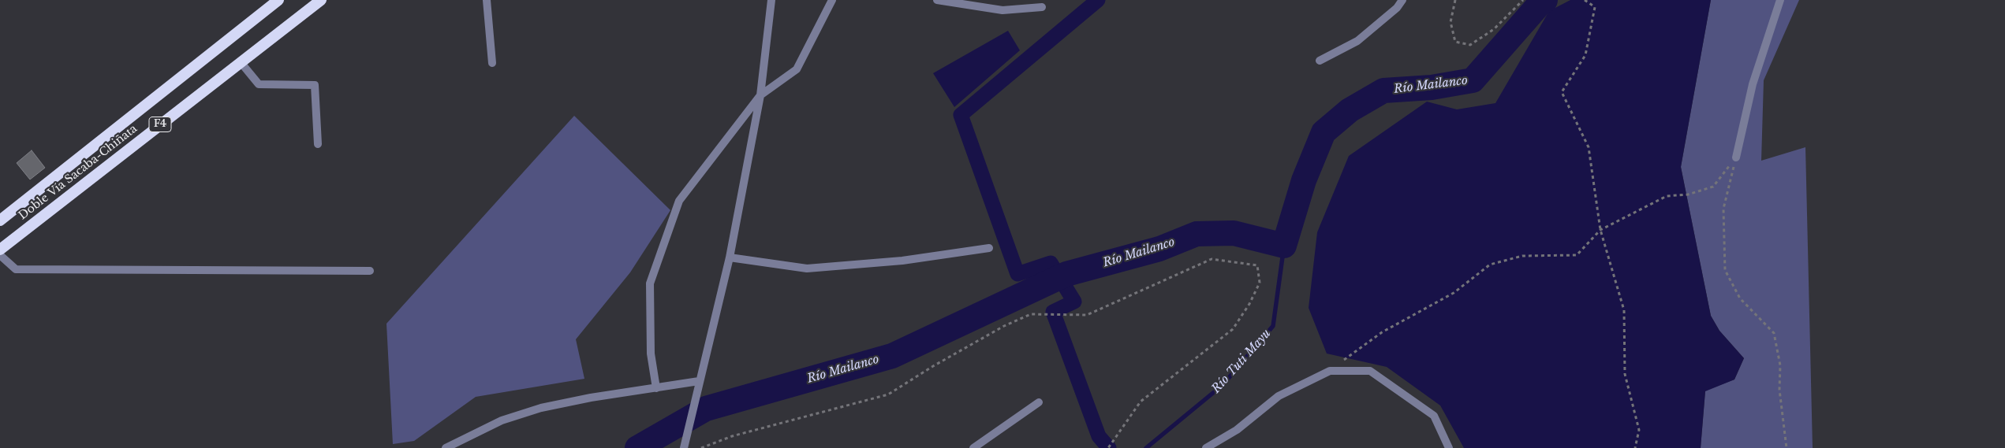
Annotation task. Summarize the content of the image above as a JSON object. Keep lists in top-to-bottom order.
{
  "streets": {
    "highway": ["F4", "Doble Vía Sacaba-Chiñata"]
  },
  "water": ["Río Mailanco", "Río Tuti Mayu"]
}
